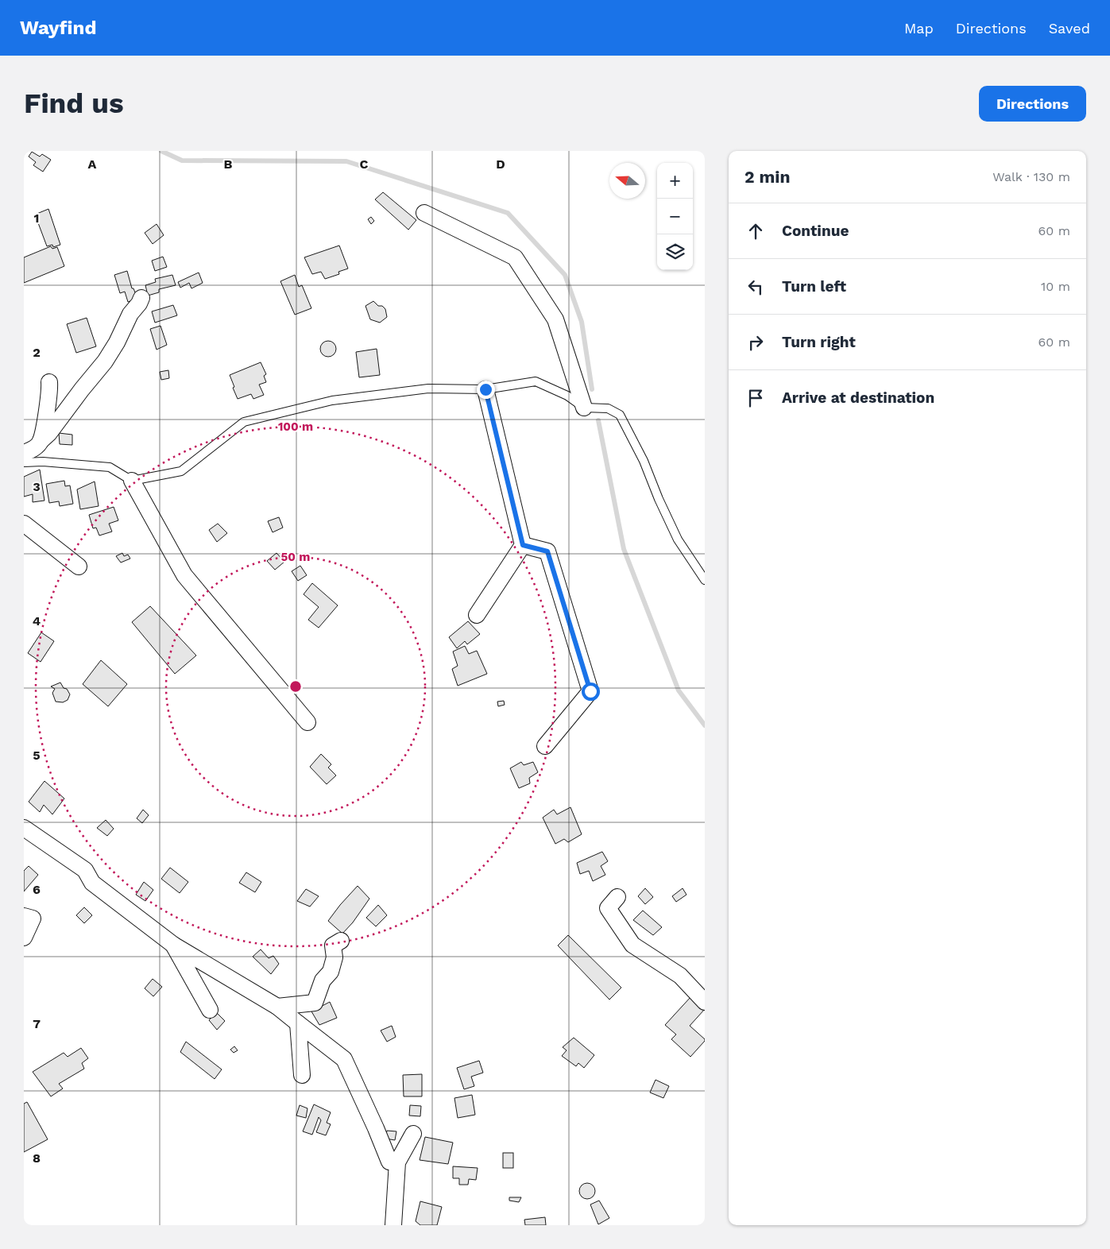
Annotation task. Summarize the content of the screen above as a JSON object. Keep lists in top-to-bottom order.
{
  "north": "left",
  "page": {
    "header": "Wayfind",
    "nav": ["Map", "Directions", "Saved"],
    "buttons": "Directions",
    "title": "Find us",
    "heading": ["2 min", "Walk · 130 m"],
    "map_buttons": ["+", "−"],
    "list": [
      ["Continue", "60 m"],
      ["Turn left", "10 m"],
      ["Turn right", "60 m"],
      "Arrive at destination"
    ]
  },
  "grid": {
    "columns": [
      "A",
      "B",
      "C",
      "D"
    ],
    "rows": [
      "1",
      "2",
      "3",
      "4",
      "5",
      "6",
      "7",
      "8"
    ]
  },
  "rings": ["100 m", "50 m"]
}
